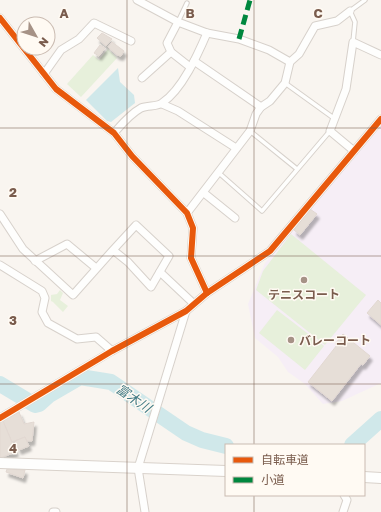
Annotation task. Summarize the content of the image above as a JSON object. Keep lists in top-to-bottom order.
{
  "water": ["富木川"],
  "places": ["テニスコート", "バレーコート"],
  "legend": ["自転車道", "小道"],
  "north": "bottom right",
  "grid": {
    "columns": ["A", "B", "C"],
    "rows": ["2", "3", "4"]
  }
}
